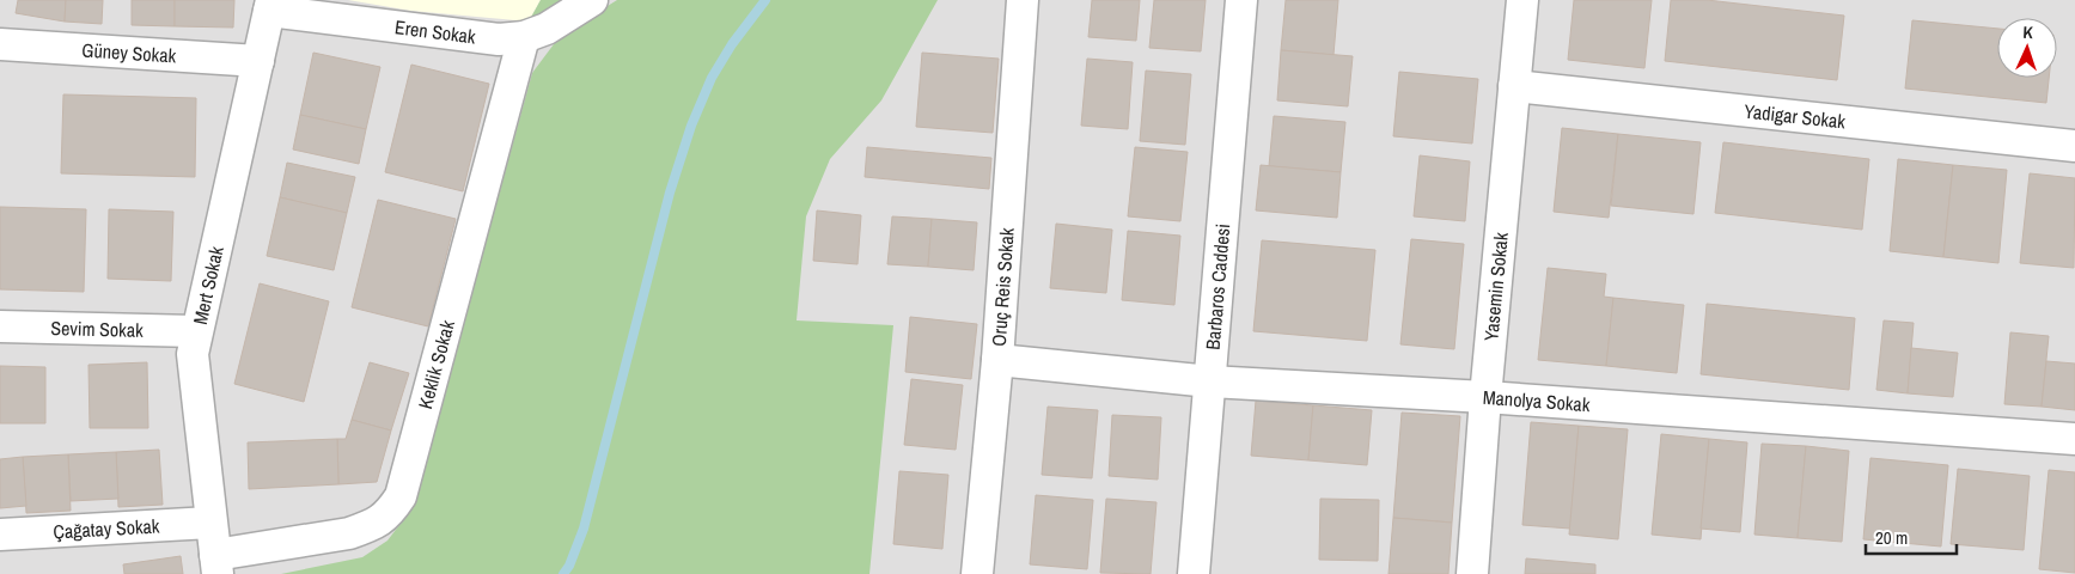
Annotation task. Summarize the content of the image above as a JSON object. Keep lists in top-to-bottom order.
{
  "streets": {
    "street": [
      "Eren Sokak",
      "Güney Sokak",
      "Yadigar Sokak",
      "Mert Sokak",
      "Oruç Reis Sokak",
      "Barbaros Caddesi",
      "Yasemin Sokak",
      "Sevim Sokak",
      "Keklik Sokak",
      "Manolya Sokak",
      "Çağatay Sokak"
    ]
  },
  "crossings": [
    ["Eren Sokak", "Mert Sokak"],
    ["Eren Sokak", "Keklik Sokak"],
    ["Güney Sokak", "Mert Sokak"],
    ["Yadigar Sokak", "Yasemin Sokak"],
    ["Mert Sokak", "Sevim Sokak"],
    ["Mert Sokak", "Keklik Sokak"],
    ["Mert Sokak", "Çağatay Sokak"],
    ["Oruç Reis Sokak", "Manolya Sokak"],
    ["Barbaros Caddesi", "Manolya Sokak"],
    ["Yasemin Sokak", "Manolya Sokak"]
  ],
  "scale_bar": "20 m",
  "north": "top"
}
